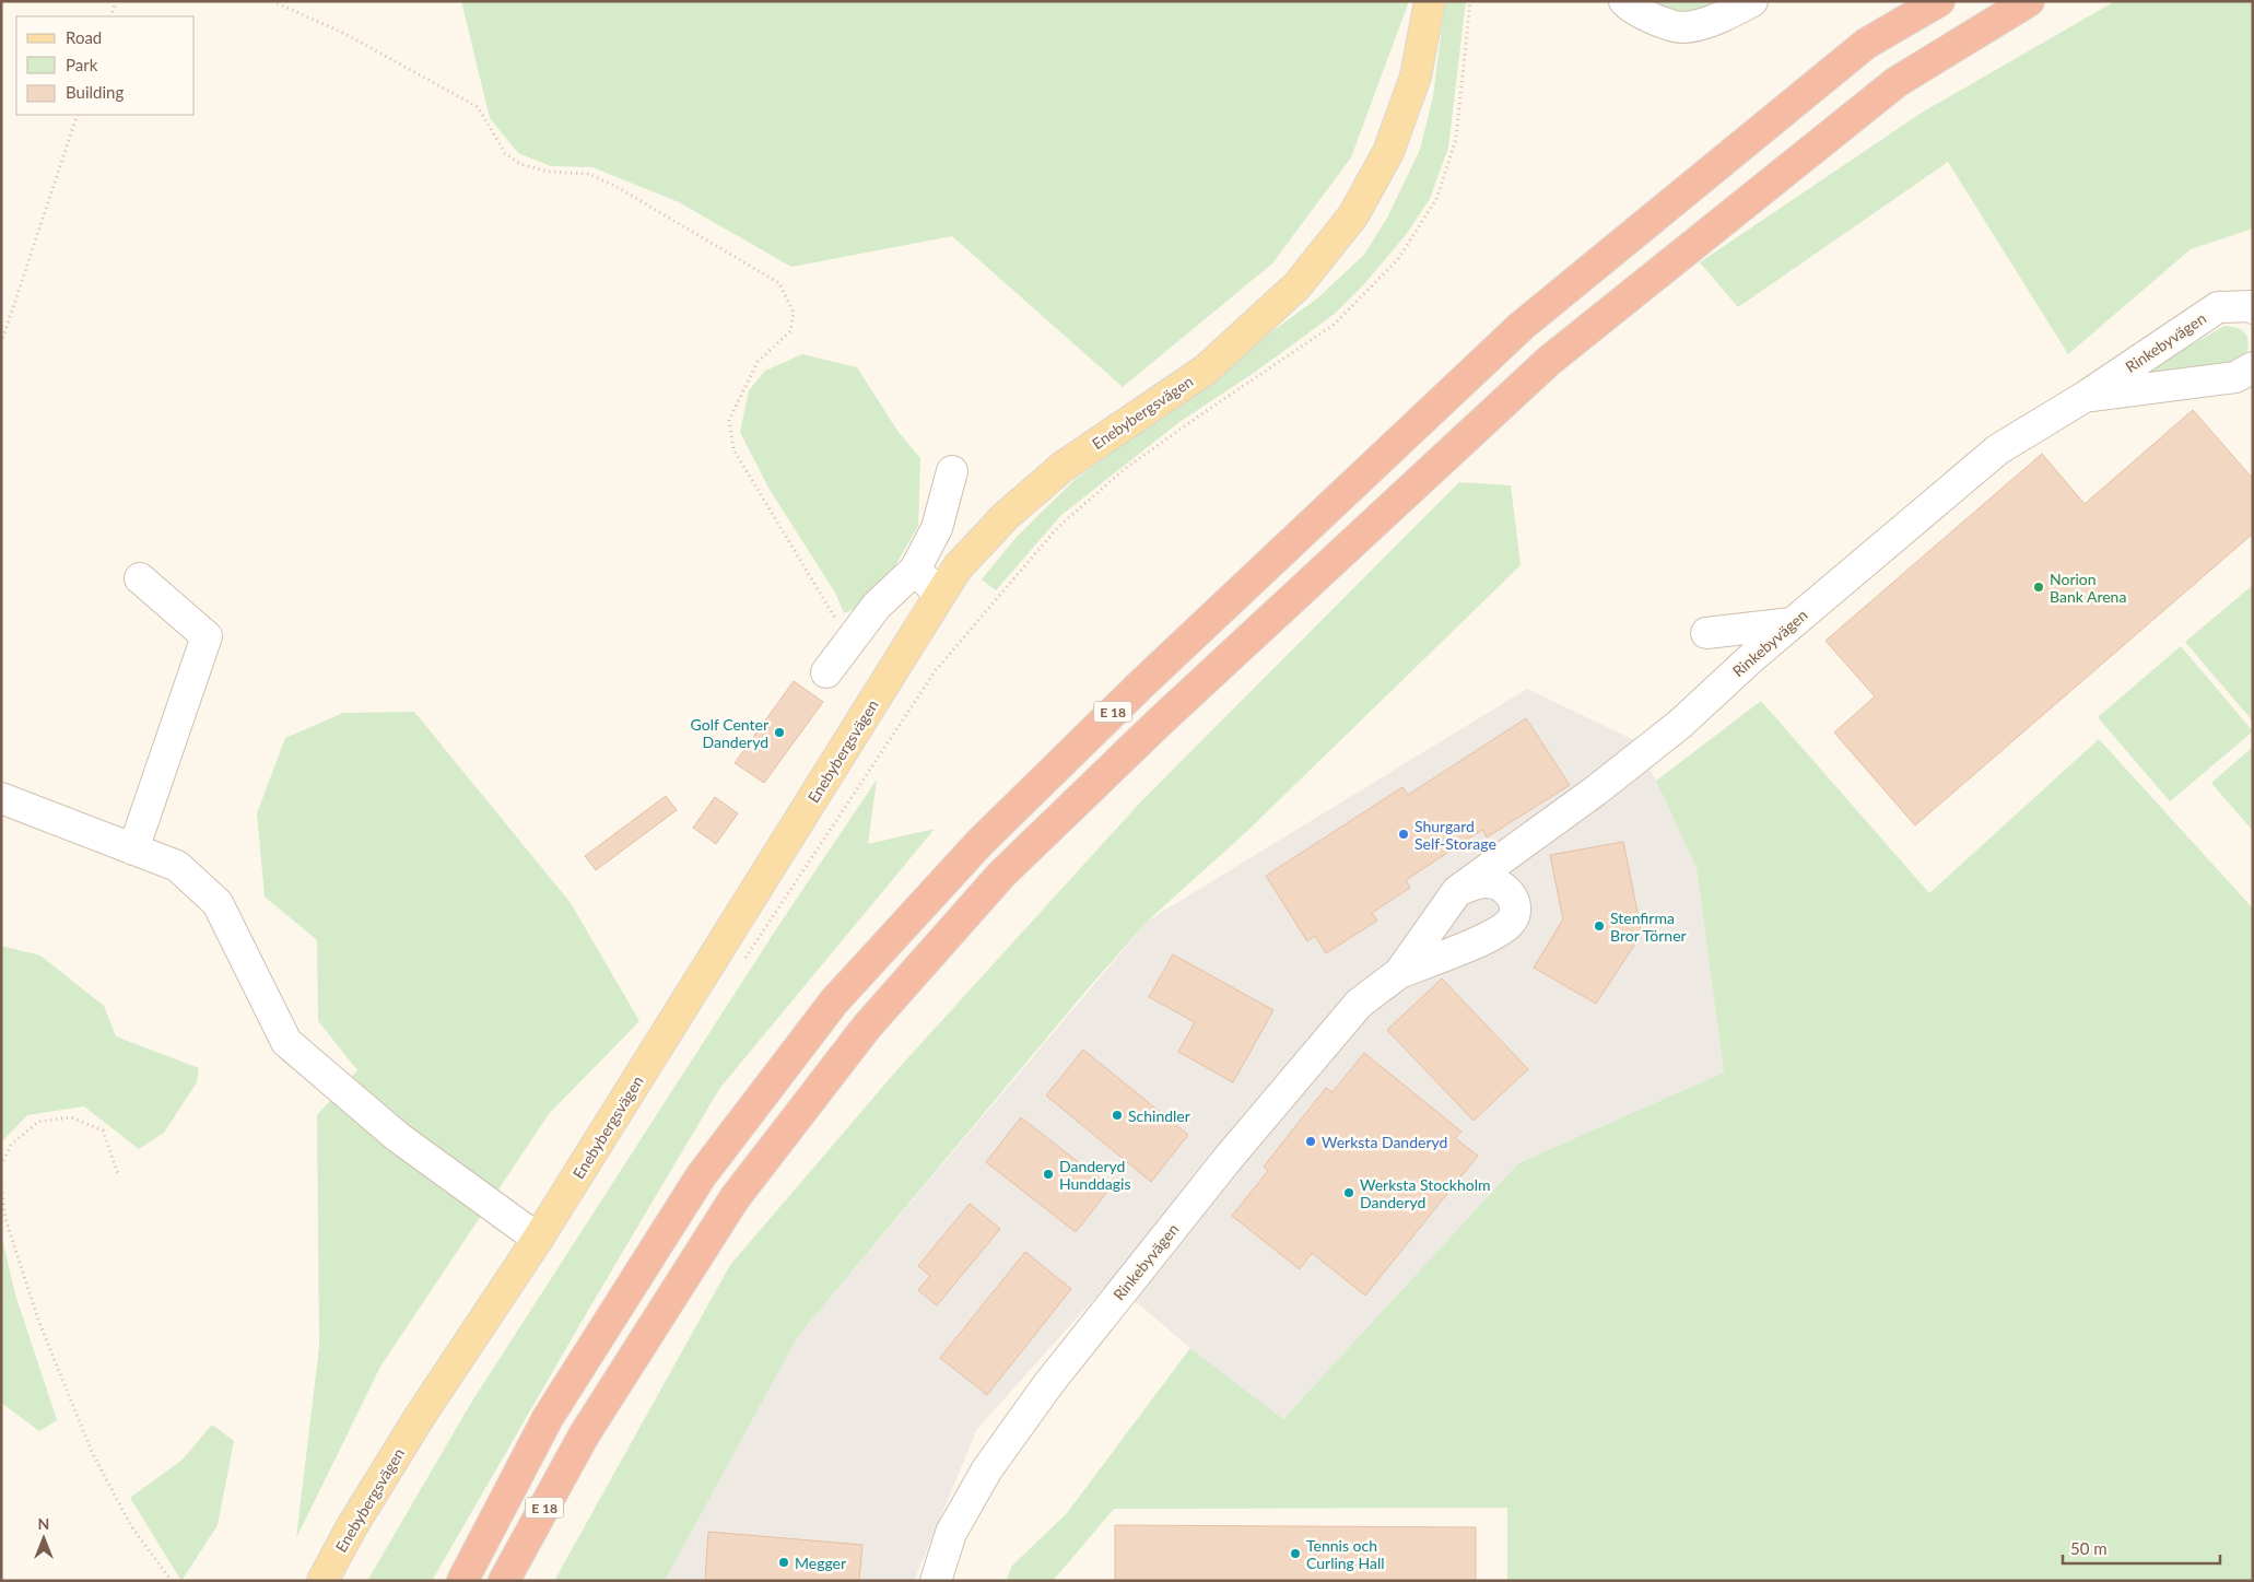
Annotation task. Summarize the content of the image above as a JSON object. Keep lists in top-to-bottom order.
{
  "streets": {
    "highway": ["E 18"],
    "main road": ["Enebybergsvägen"],
    "street": ["Rinkebyvägen"]
  },
  "places": [
    "Norion Bank Arena",
    "Golf Center Danderyd",
    "Shurgard Self-Storage",
    "Stenfirma Bror Törner",
    "Schindler",
    "Werksta Danderyd",
    "Danderyd Hunddagis",
    "Werksta Stockholm Danderyd",
    "Tennis och Curling Hall",
    "Megger"
  ],
  "legend": ["Road", "Park", "Building"],
  "scale_bar": "50 m",
  "north": "top"
}
